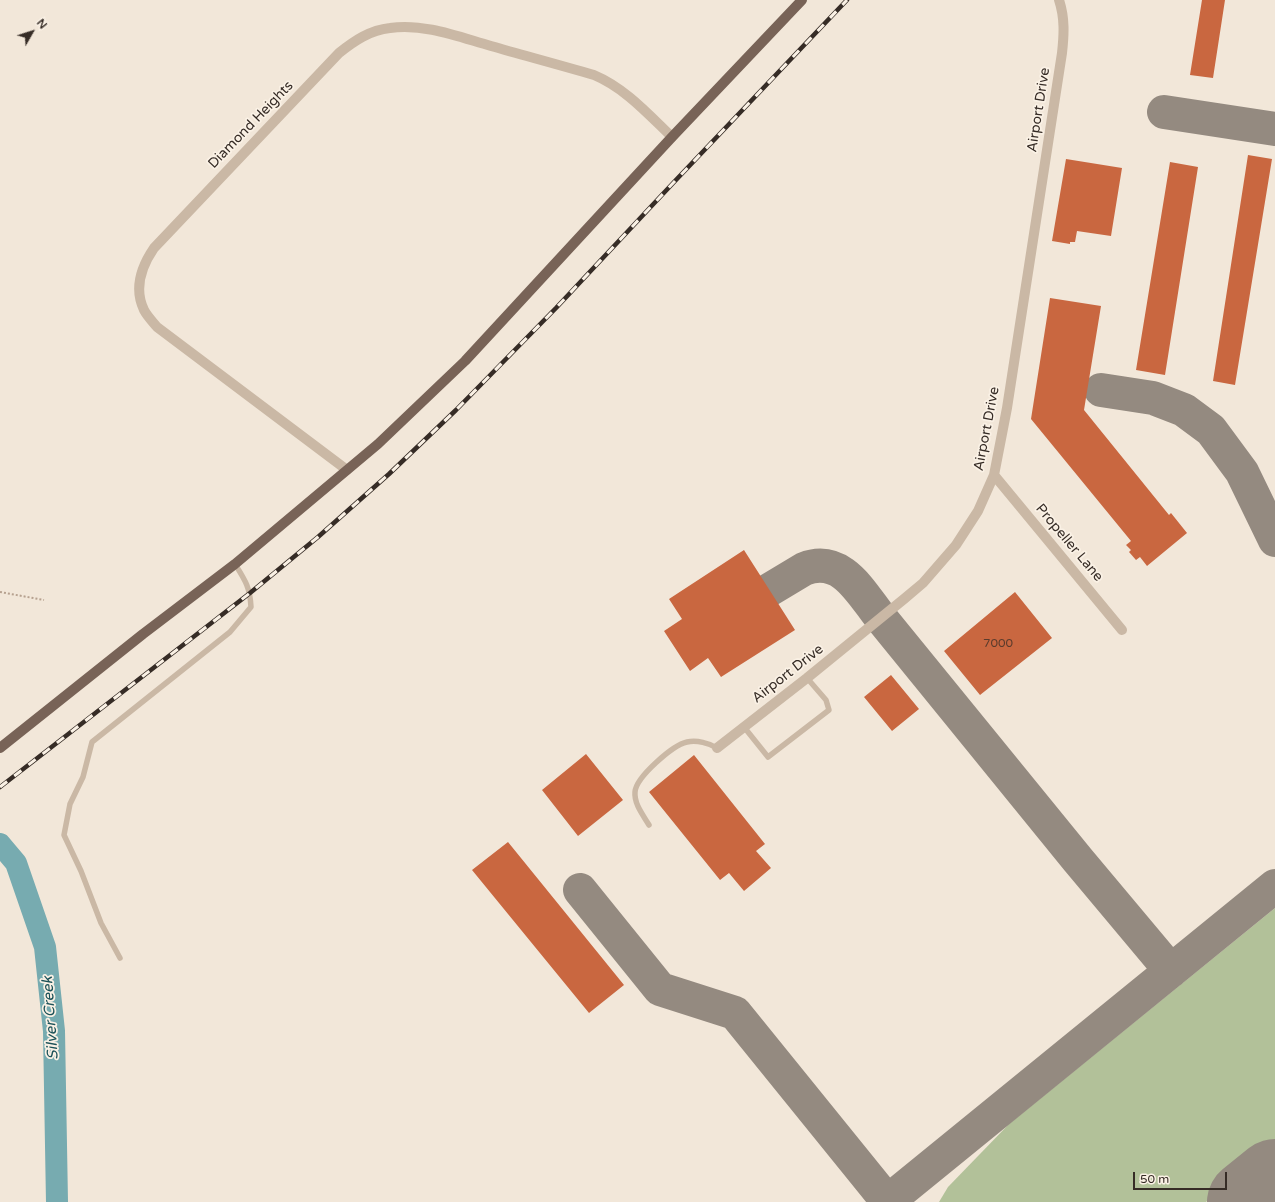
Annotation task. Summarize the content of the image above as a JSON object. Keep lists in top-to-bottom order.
{
  "streets": {
    "street": ["Airport Drive", "Diamond Heights", "Propeller Lane"]
  },
  "crossings": [
    ["Airport Drive", "Propeller Lane"]
  ],
  "water": ["Silver Creek"],
  "house_numbers": ["7000"],
  "scale_bar": "50 m",
  "north": "top right"
}
